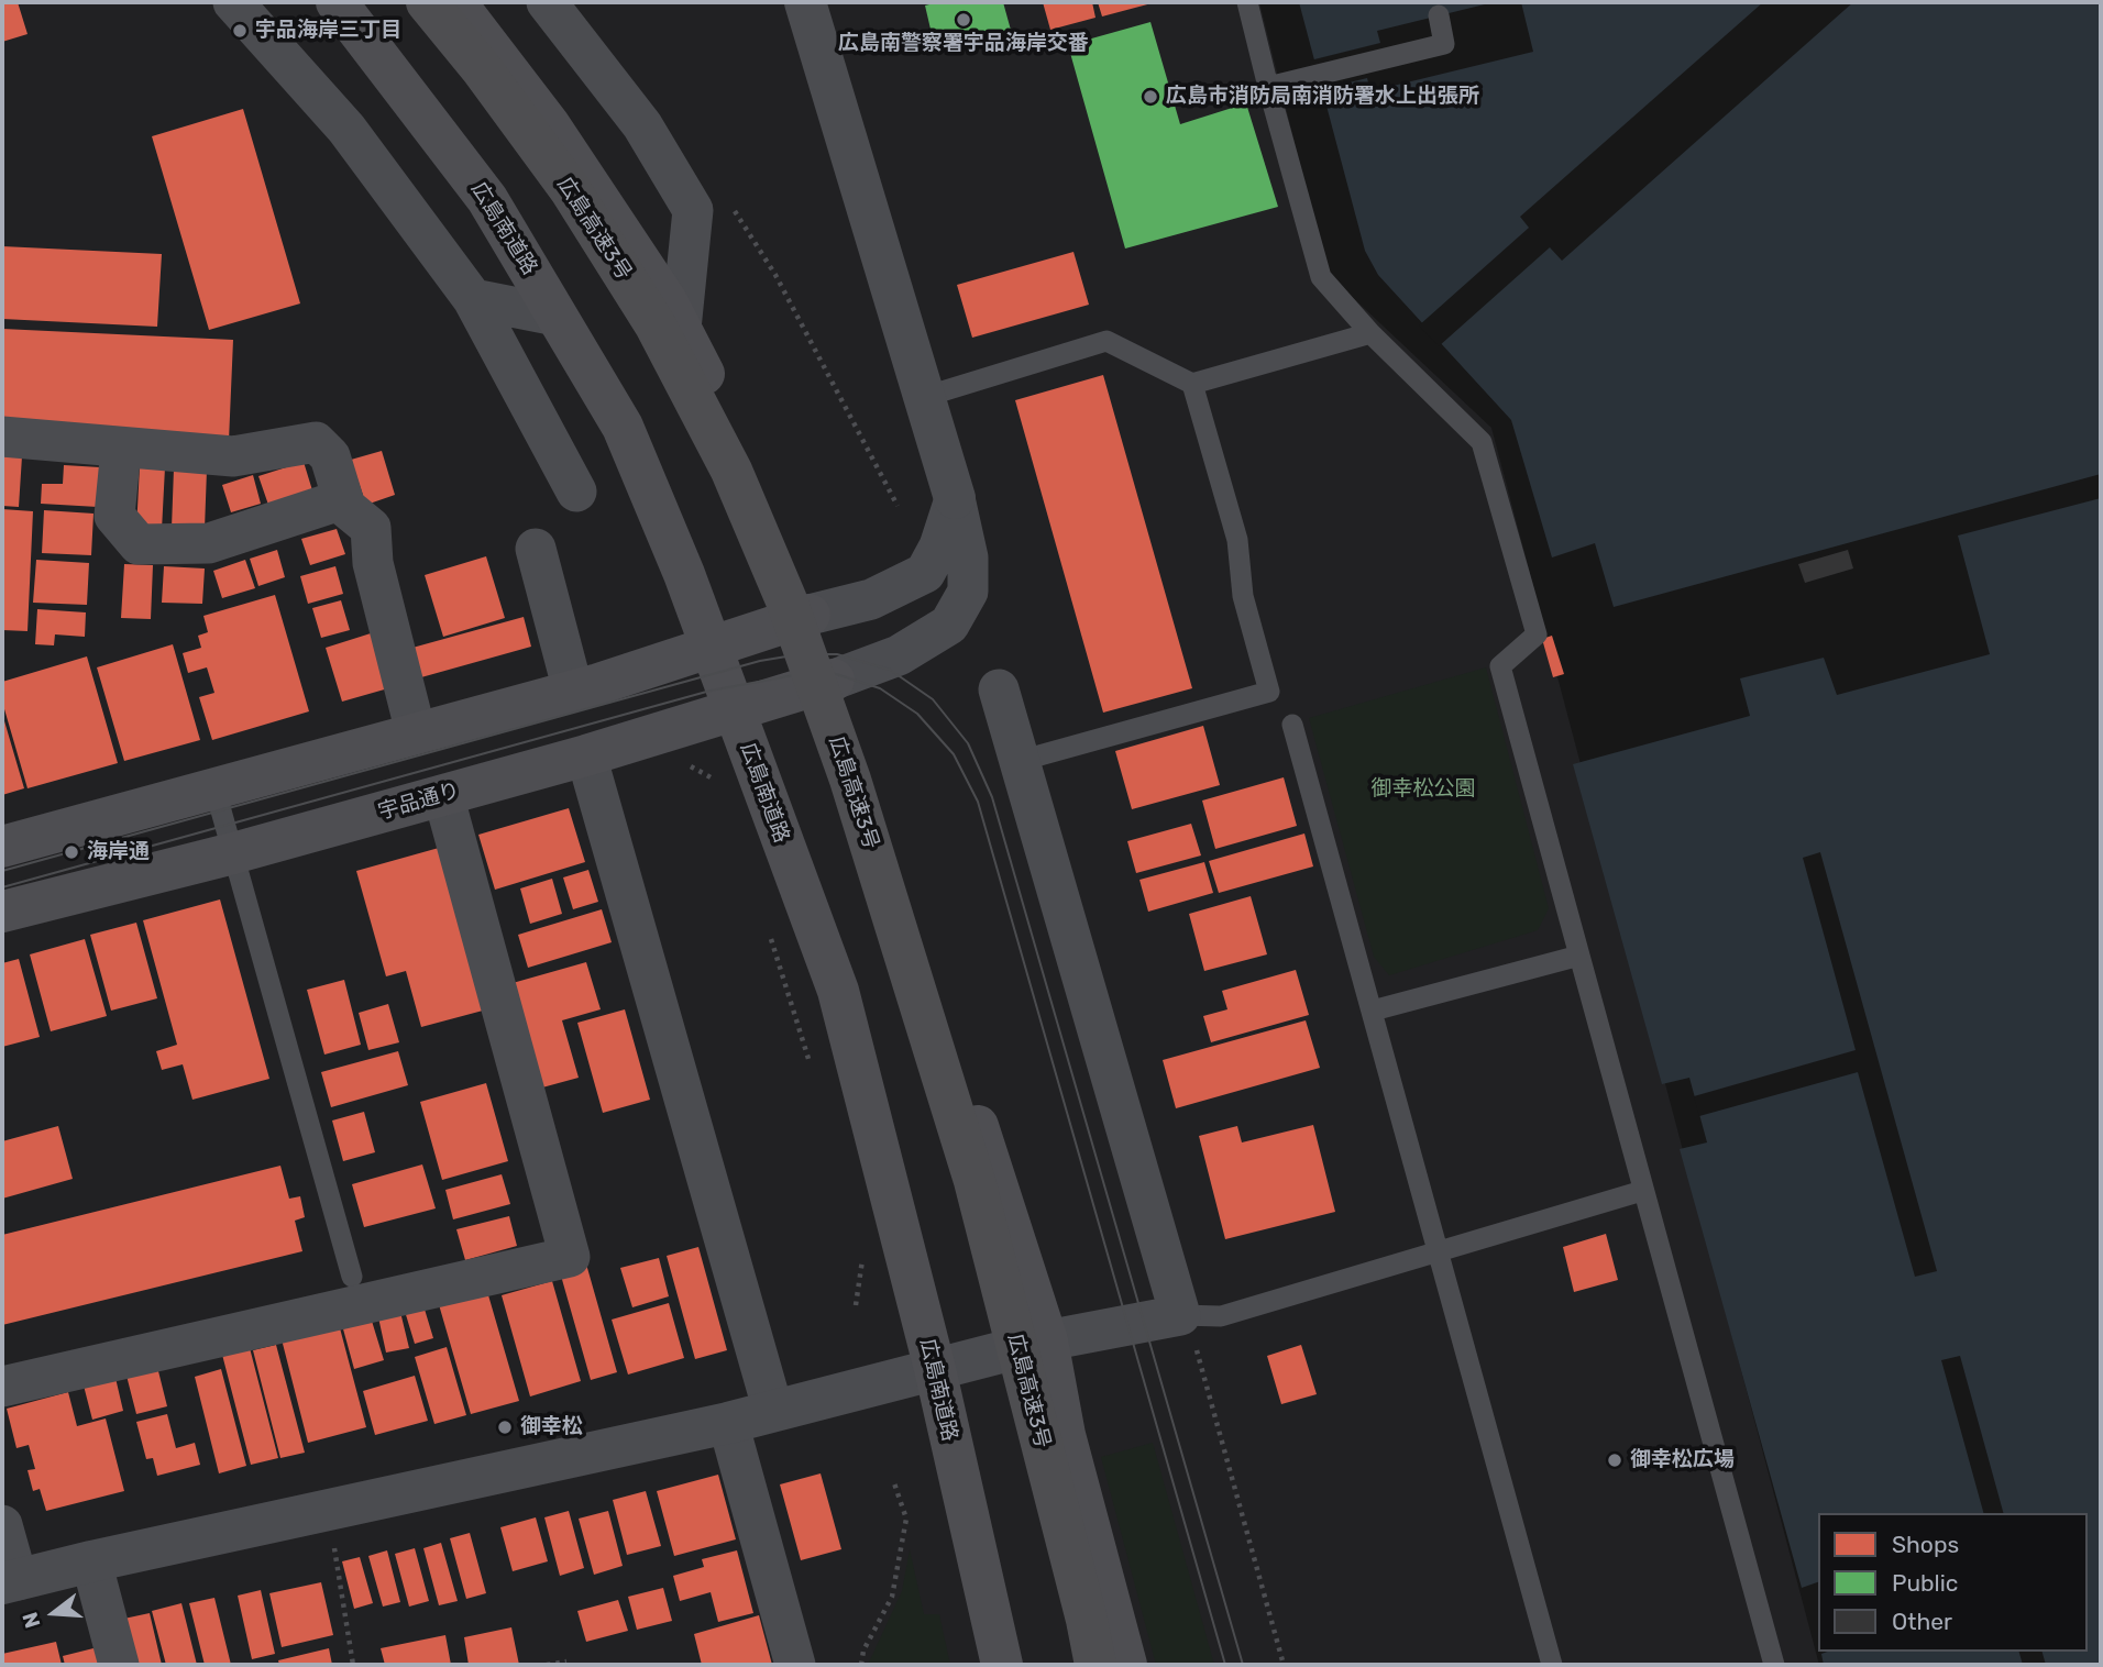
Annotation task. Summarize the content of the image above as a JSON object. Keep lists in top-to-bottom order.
{
  "streets": {
    "highway": ["広島南道路", "広島高速3号", "宇品通り"]
  },
  "crossings": [
    ["広島南道路", "宇品通り"]
  ],
  "parks": ["御幸松公園"],
  "places": [
    "広島南警察署宇品海岸交番",
    "宇品海岸三丁目",
    "広島市消防局南消防署水上出張所",
    "海岸通",
    "御幸松",
    "御幸松広場"
  ],
  "legend": ["Shops", "Public", "Other"],
  "north": "left"
}
